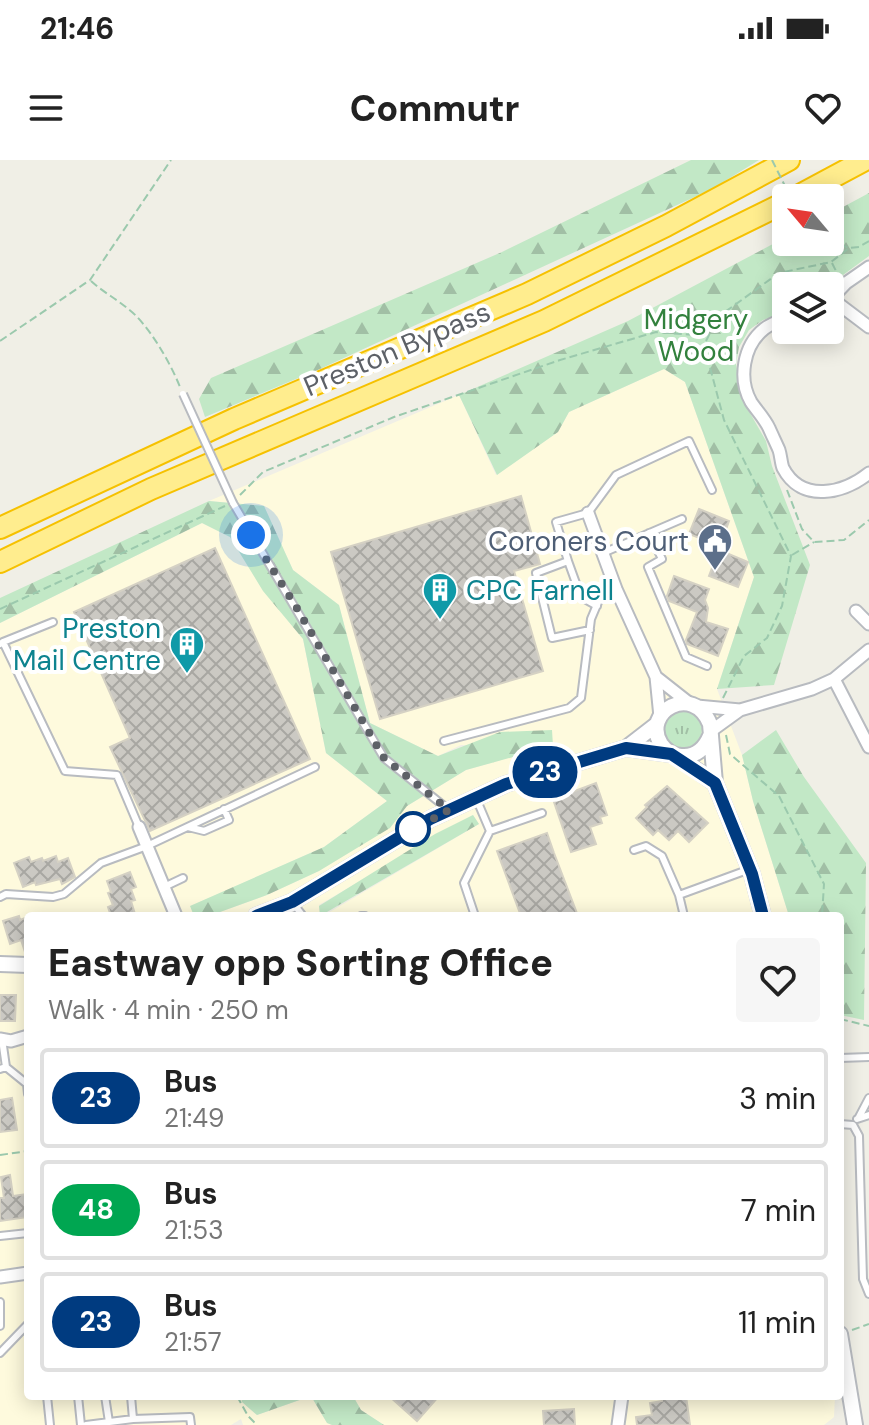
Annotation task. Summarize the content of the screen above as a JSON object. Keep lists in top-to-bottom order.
{
  "streets": {
    "highway": ["Preston Bypass"]
  },
  "parks": ["Midgery Wood"],
  "places": {
    "public building": ["Coroners Court"],
    "building": ["CPC Farnell", "Preston Mail Centre"]
  },
  "lines": ["bus line 23"],
  "north": "top left",
  "page": {
    "status": "21:46",
    "header": "Commutr",
    "on_map": "23",
    "heading": ["Eastway opp Sorting Office", "Walk · 4 min · 250 m"],
    "list": [
      {
        "mark": "23",
        "name": "Bus",
        "note": "21:49",
        "value": "3 min"
      },
      {
        "mark": "48",
        "name": "Bus",
        "note": "21:53",
        "value": "7 min"
      },
      {
        "mark": "23",
        "name": "Bus",
        "note": "21:57",
        "value": "11 min"
      }
    ]
  }
}
